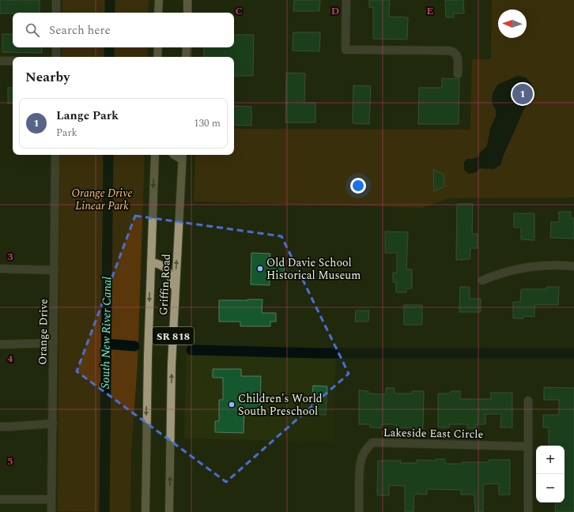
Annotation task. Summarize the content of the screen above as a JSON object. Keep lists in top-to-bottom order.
{
  "streets": {
    "main road": ["Griffin Road", "SR 818"],
    "street": ["Orange Drive", "Lakeside East Circle"]
  },
  "water": ["South New River Canal"],
  "parks": ["Orange Drive Linear Park"],
  "places": ["Old Davie School Historical Museum", "Children's World South Preschool"],
  "north": "left",
  "page": {
    "search": "Search here",
    "heading": "Nearby",
    "pins": "1",
    "list": [
      {
        "mark": "1",
        "name": "Lange Park",
        "note": "Park",
        "value": "130 m"
      }
    ],
    "map_buttons": ["+", "−"]
  },
  "grid": {
    "columns": ["C", "D", "E"],
    "rows": ["3", "4", "5"]
  }
}
